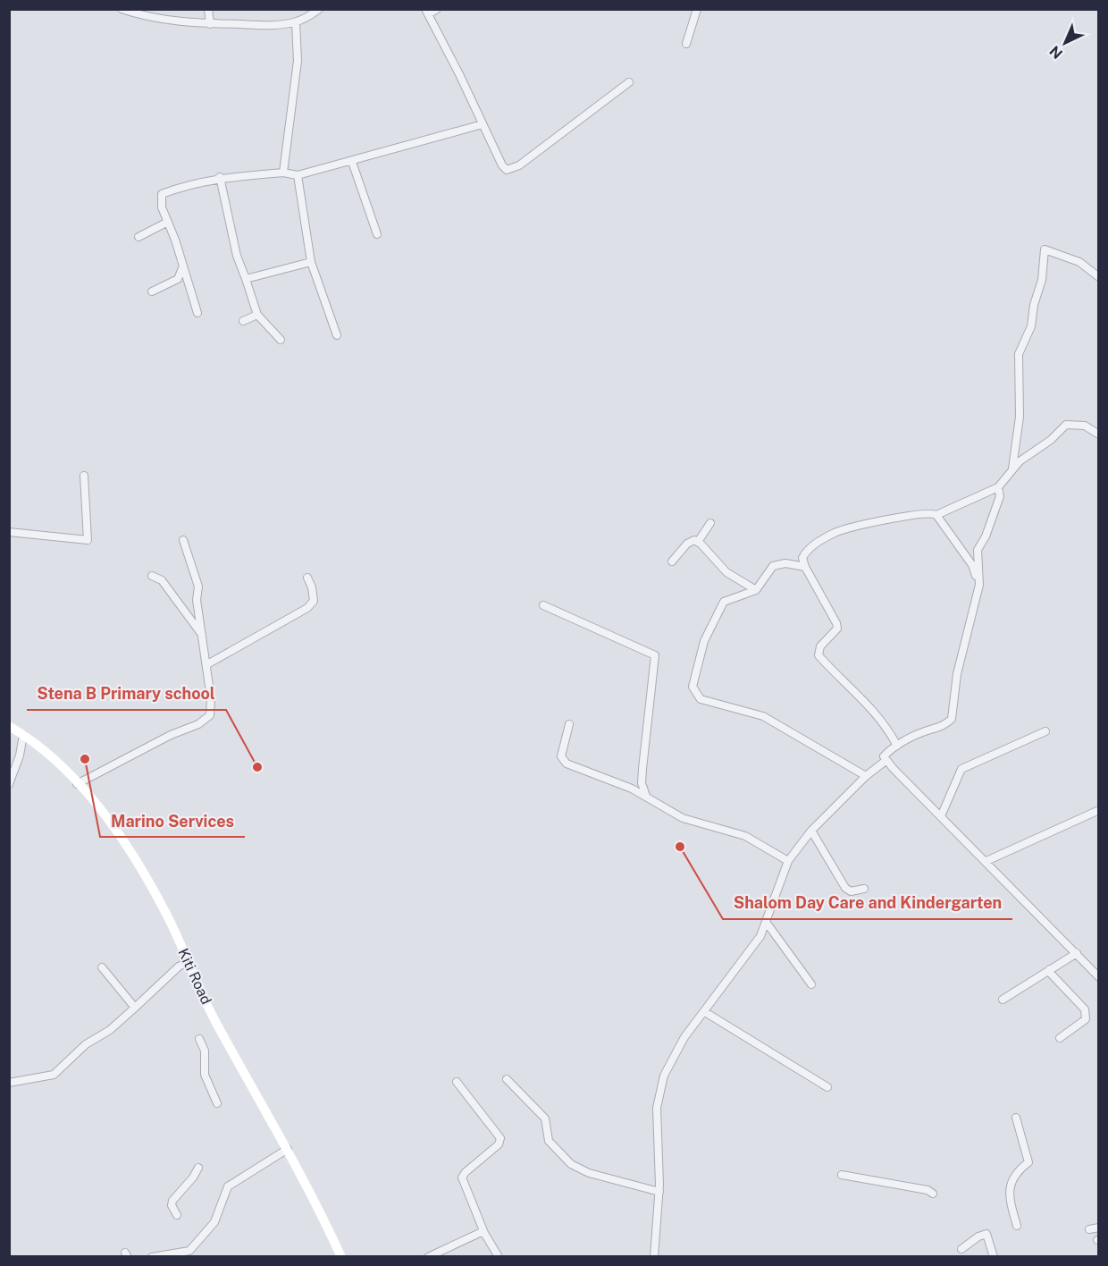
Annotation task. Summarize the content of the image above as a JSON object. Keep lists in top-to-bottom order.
{
  "streets": {
    "street": ["Kiti Road"]
  },
  "places": ["Marino Services", "Stena B Primary school", "Shalom Day Care and Kindergarten"],
  "north": "bottom left"
}
